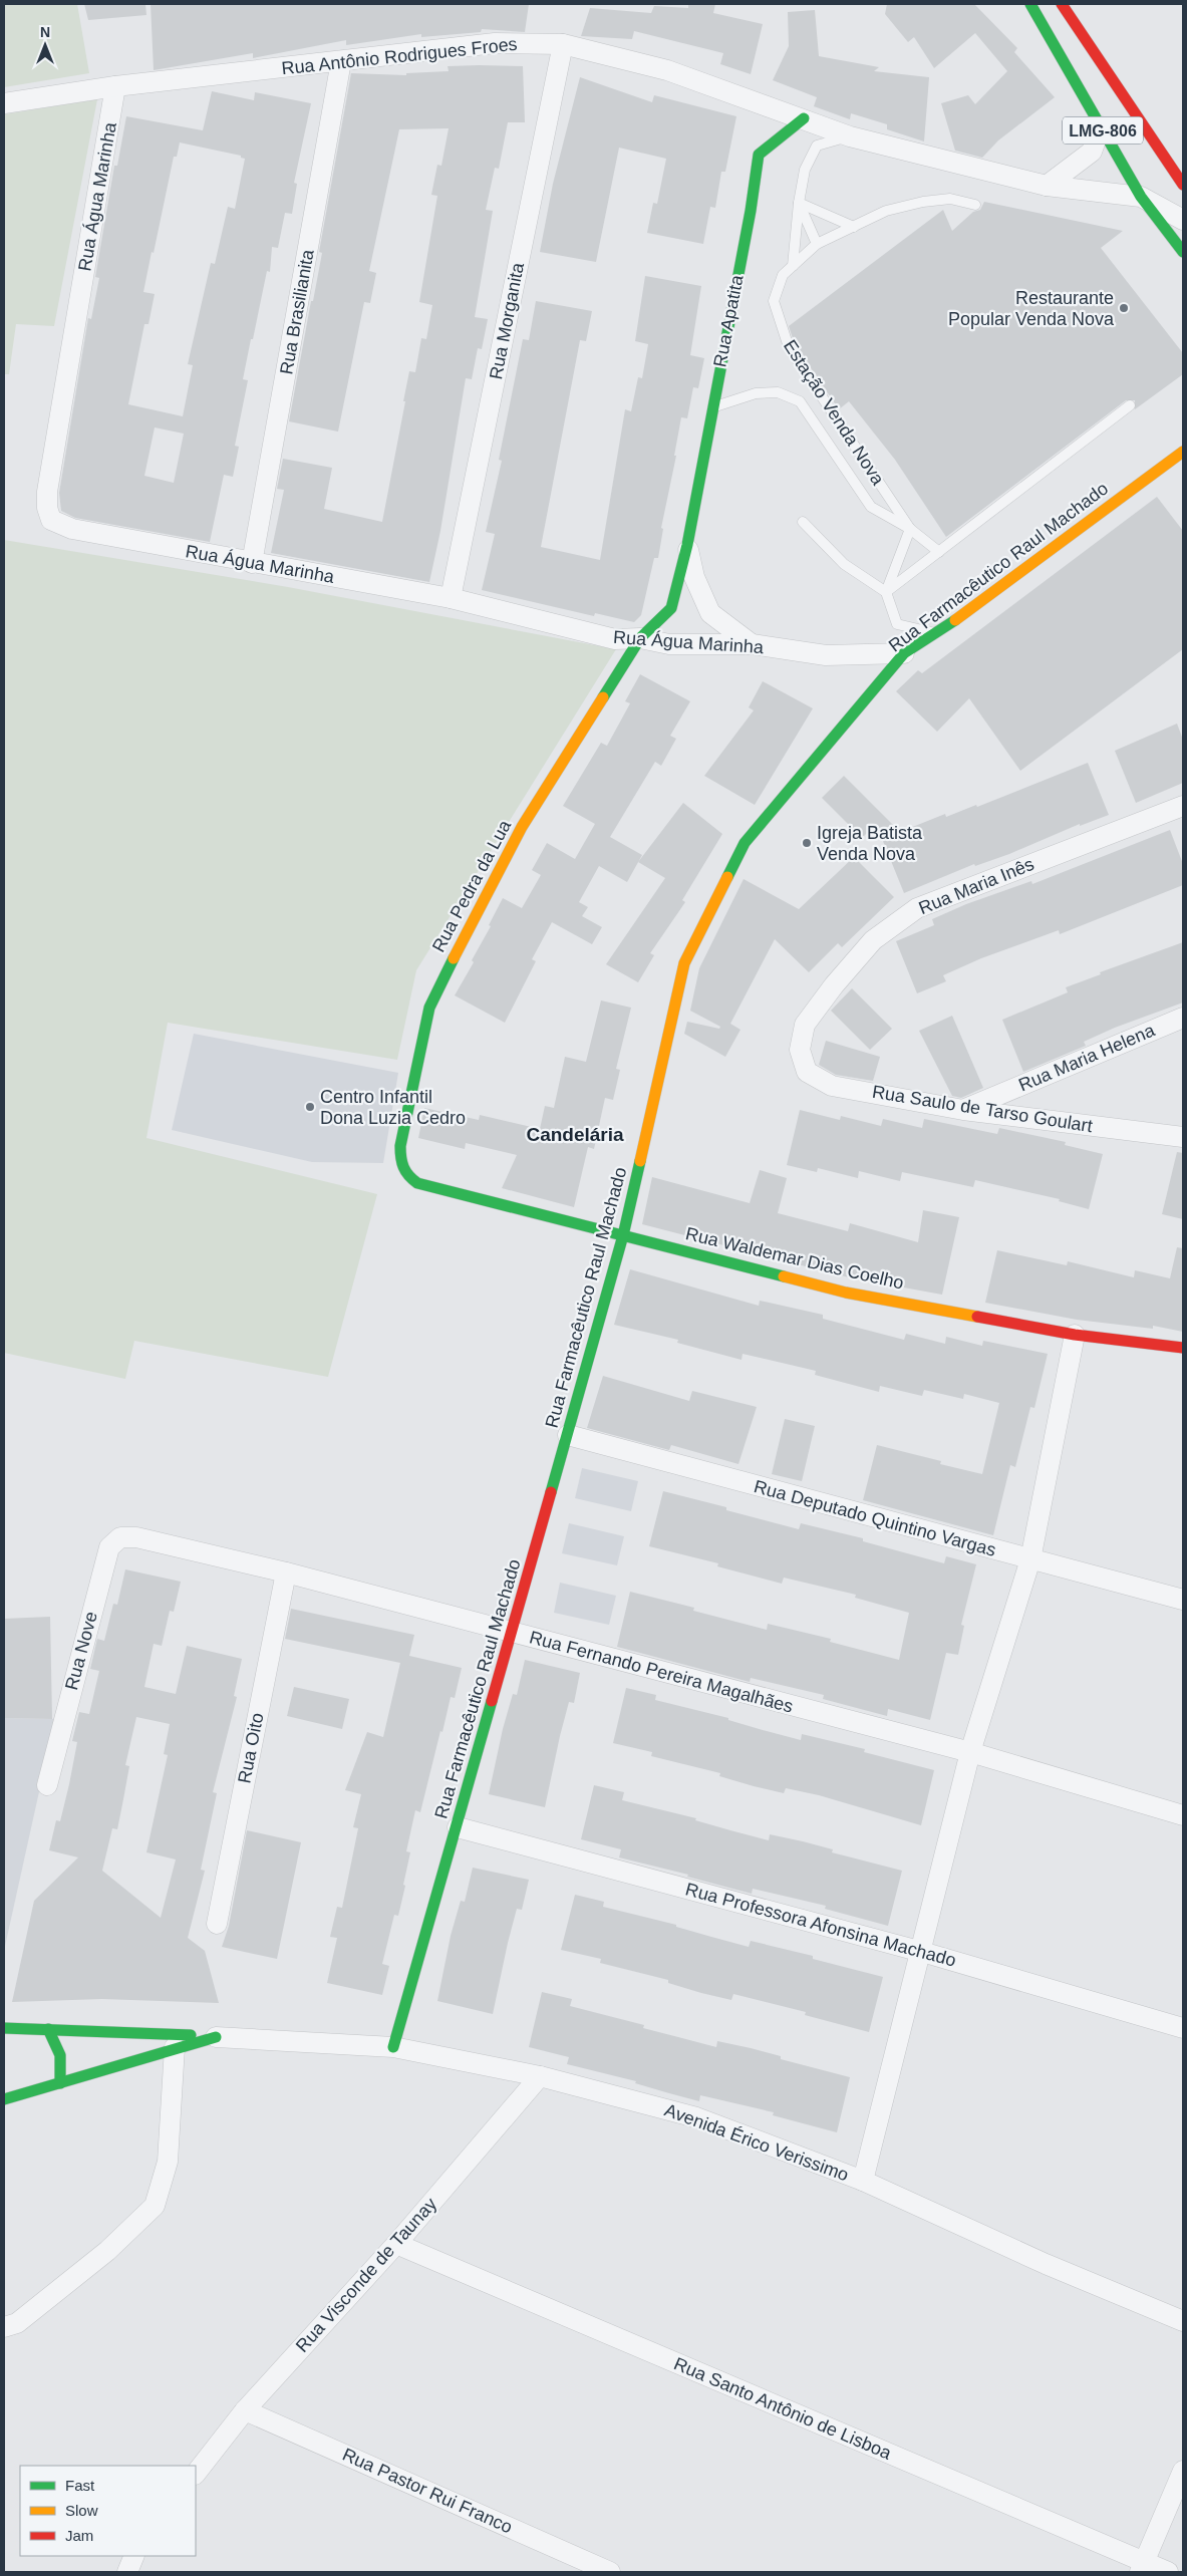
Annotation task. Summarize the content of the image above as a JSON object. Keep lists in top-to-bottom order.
{
  "streets": {
    "main road": [
      "LMG-806",
      "Rua Apatita",
      "Rua Farmacêutico Raul Machado",
      "Rua Pedra da Lua",
      "Rua Waldemar Dias Coelho"
    ],
    "street": [
      "Rua Antônio Rodrigues Froes",
      "Rua Água Marinha",
      "Rua Brasilianita",
      "Rua Morganita",
      "Rua Maria Inês",
      "Rua Maria Helena",
      "Rua Saulo de Tarso Goulart",
      "Rua Deputado Quintino Vargas",
      "Rua Nove",
      "Rua Fernando Pereira Magalhães",
      "Rua Oito",
      "Rua Professora Afonsina Machado",
      "Avenida Érico Verissimo",
      "Rua Visconde de Taunay",
      "Rua Santo Antônio de Lisboa",
      "Rua Pastor Rui Franco"
    ],
    "lane": ["Estação Venda Nova"]
  },
  "crossings": [
    ["Rua Antônio Rodrigues Froes", "LMG-806"],
    ["Rua Antônio Rodrigues Froes", "Rua Água Marinha"],
    ["Rua Antônio Rodrigues Froes", "Rua Brasilianita"],
    ["Rua Antônio Rodrigues Froes", "Rua Morganita"],
    ["Rua Antônio Rodrigues Froes", "Rua Apatita"],
    ["Rua Antônio Rodrigues Froes", "Estação Venda Nova"],
    ["Rua Água Marinha", "Rua Brasilianita"],
    ["Rua Água Marinha", "Rua Morganita"],
    ["Rua Água Marinha", "Rua Apatita"],
    ["Rua Água Marinha", "Rua Farmacêutico Raul Machado"],
    ["Rua Água Marinha", "Rua Pedra da Lua"],
    ["Rua Apatita", "Estação Venda Nova"],
    ["Rua Apatita", "Rua Pedra da Lua"],
    ["Rua Farmacêutico Raul Machado", "Rua Waldemar Dias Coelho"],
    ["Rua Farmacêutico Raul Machado", "Rua Deputado Quintino Vargas"],
    ["Rua Farmacêutico Raul Machado", "Rua Fernando Pereira Magalhães"],
    ["Rua Farmacêutico Raul Machado", "Rua Professora Afonsina Machado"],
    ["Rua Farmacêutico Raul Machado", "Avenida Érico Verissimo"],
    ["Rua Pedra da Lua", "Rua Waldemar Dias Coelho"],
    ["Rua Maria Inês", "Rua Saulo de Tarso Goulart"],
    ["Rua Maria Helena", "Rua Saulo de Tarso Goulart"],
    ["Rua Nove", "Rua Fernando Pereira Magalhães"],
    ["Rua Fernando Pereira Magalhães", "Rua Oito"],
    ["Avenida Érico Verissimo", "Rua Visconde de Taunay"],
    ["Rua Visconde de Taunay", "Rua Santo Antônio de Lisboa"],
    ["Rua Visconde de Taunay", "Rua Pastor Rui Franco"]
  ],
  "districts": ["Candelária"],
  "places": ["Restaurante Popular Venda Nova", "Igreja Batista Venda Nova", "Centro Infantil Dona Luzia Cedro"],
  "legend": ["Fast", "Slow", "Jam"],
  "north": "top"
}
